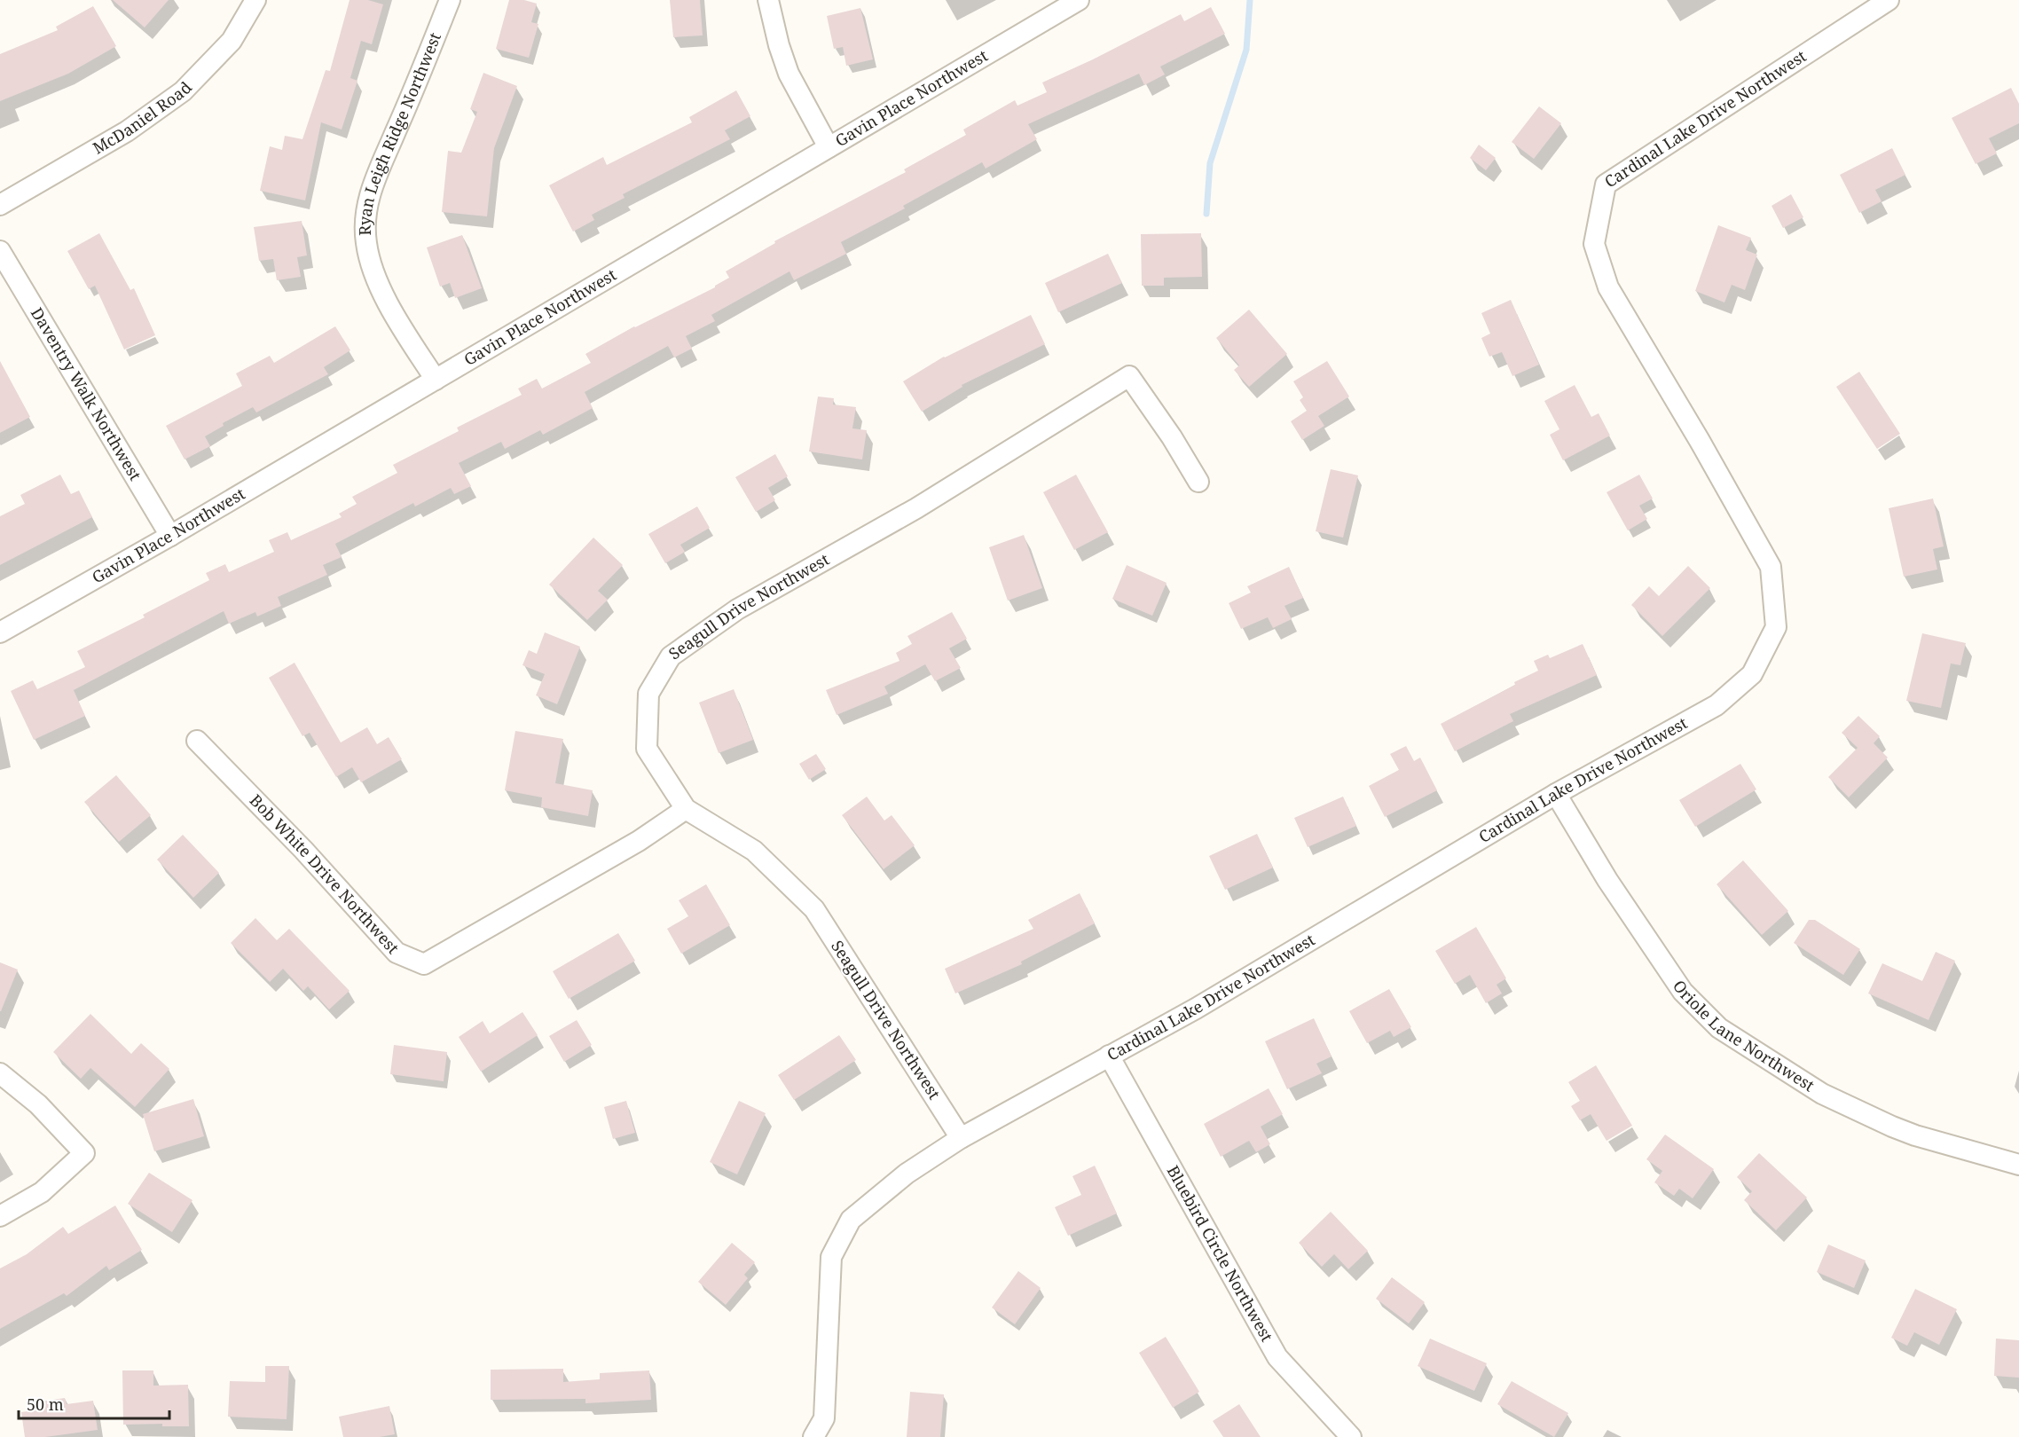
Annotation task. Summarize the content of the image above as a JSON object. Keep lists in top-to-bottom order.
{
  "streets": {
    "street": [
      "Gavin Place Northwest",
      "McDaniel Road",
      "Cardinal Lake Drive Northwest",
      "Ryan Leigh Ridge Northwest",
      "Daventry Walk Northwest",
      "Seagull Drive Northwest",
      "Bob White Drive Northwest",
      "Oriole Lane Northwest",
      "Bluebird Circle Northwest"
    ]
  },
  "crossings": [
    ["Gavin Place Northwest", "Ryan Leigh Ridge Northwest"],
    ["Gavin Place Northwest", "Daventry Walk Northwest"],
    ["Cardinal Lake Drive Northwest", "Seagull Drive Northwest"],
    ["Cardinal Lake Drive Northwest", "Oriole Lane Northwest"],
    ["Cardinal Lake Drive Northwest", "Bluebird Circle Northwest"],
    ["Seagull Drive Northwest", "Bob White Drive Northwest"]
  ],
  "scale_bar": "50 m"
}
